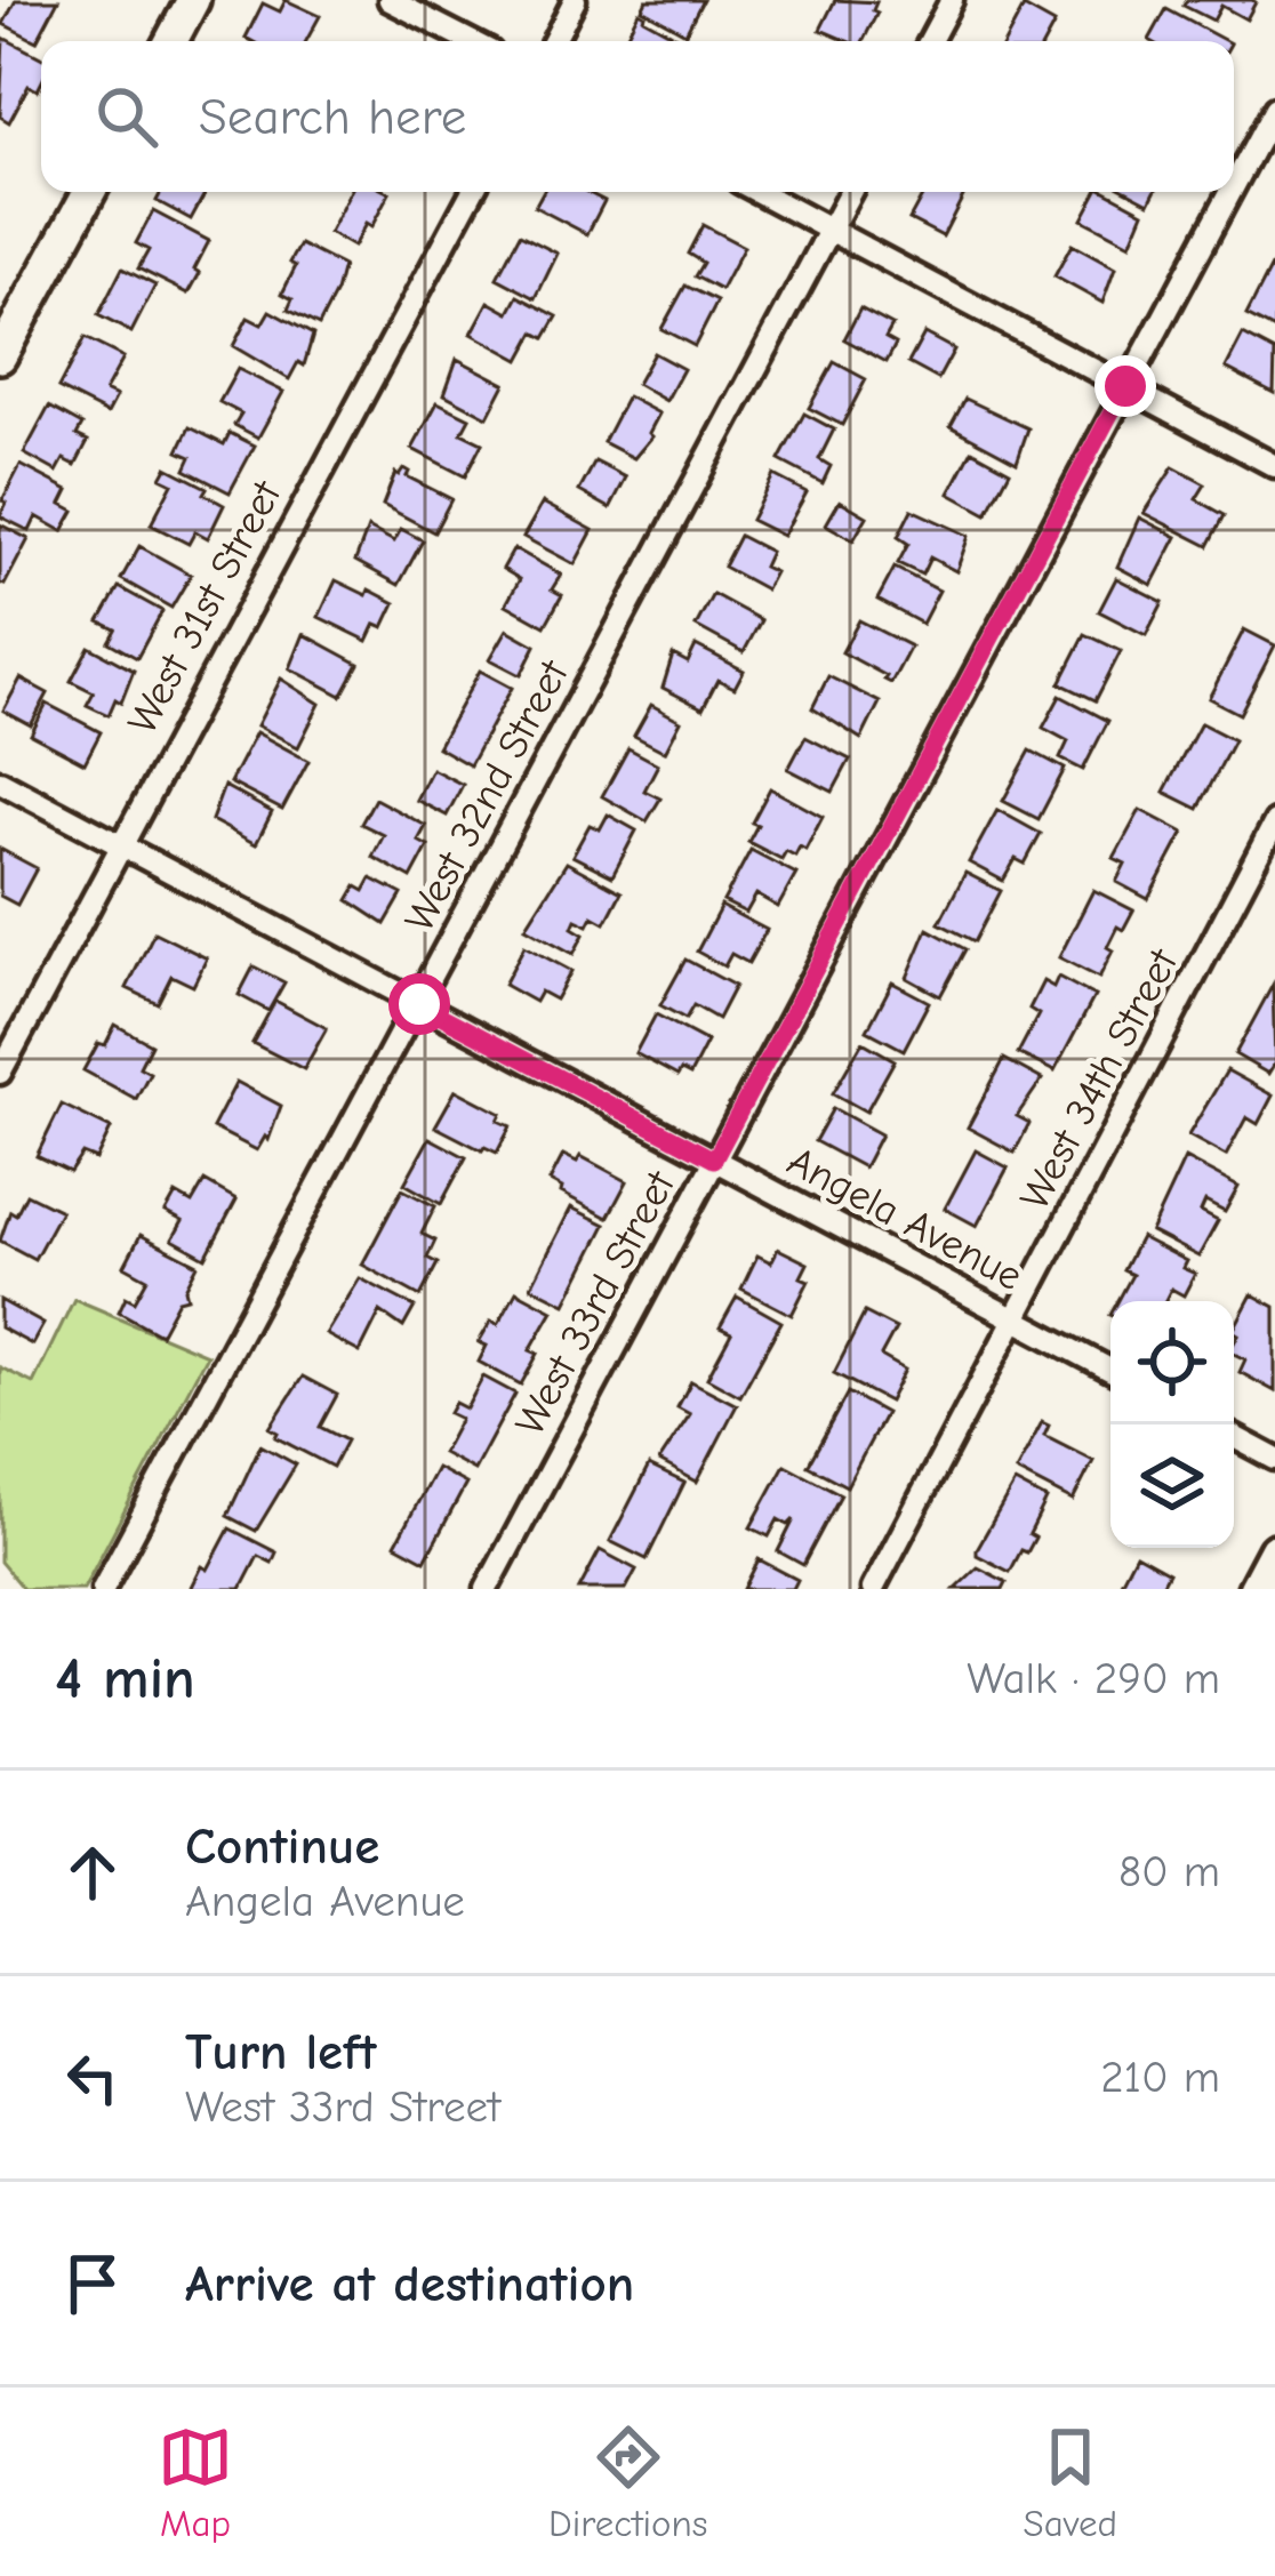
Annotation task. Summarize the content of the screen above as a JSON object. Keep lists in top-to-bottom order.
{
  "streets": {
    "street": [
      "West 31st Street",
      "West 32nd Street",
      "West 34th Street",
      "Angela Avenue",
      "West 33rd Street"
    ]
  },
  "crossings": [
    ["West 31st Street", "Angela Avenue"],
    ["West 32nd Street", "Angela Avenue"],
    ["West 34th Street", "Angela Avenue"],
    ["Angela Avenue", "West 33rd Street"]
  ],
  "page": {
    "search": "Search here",
    "heading": ["4 min", "Walk · 290 m"],
    "list": [
      ["Continue", "Angela Avenue", "80 m"],
      ["Turn left", "West 33rd Street", "210 m"],
      "Arrive at destination"
    ],
    "nav": ["Map", "Directions", "Saved"]
  }
}
